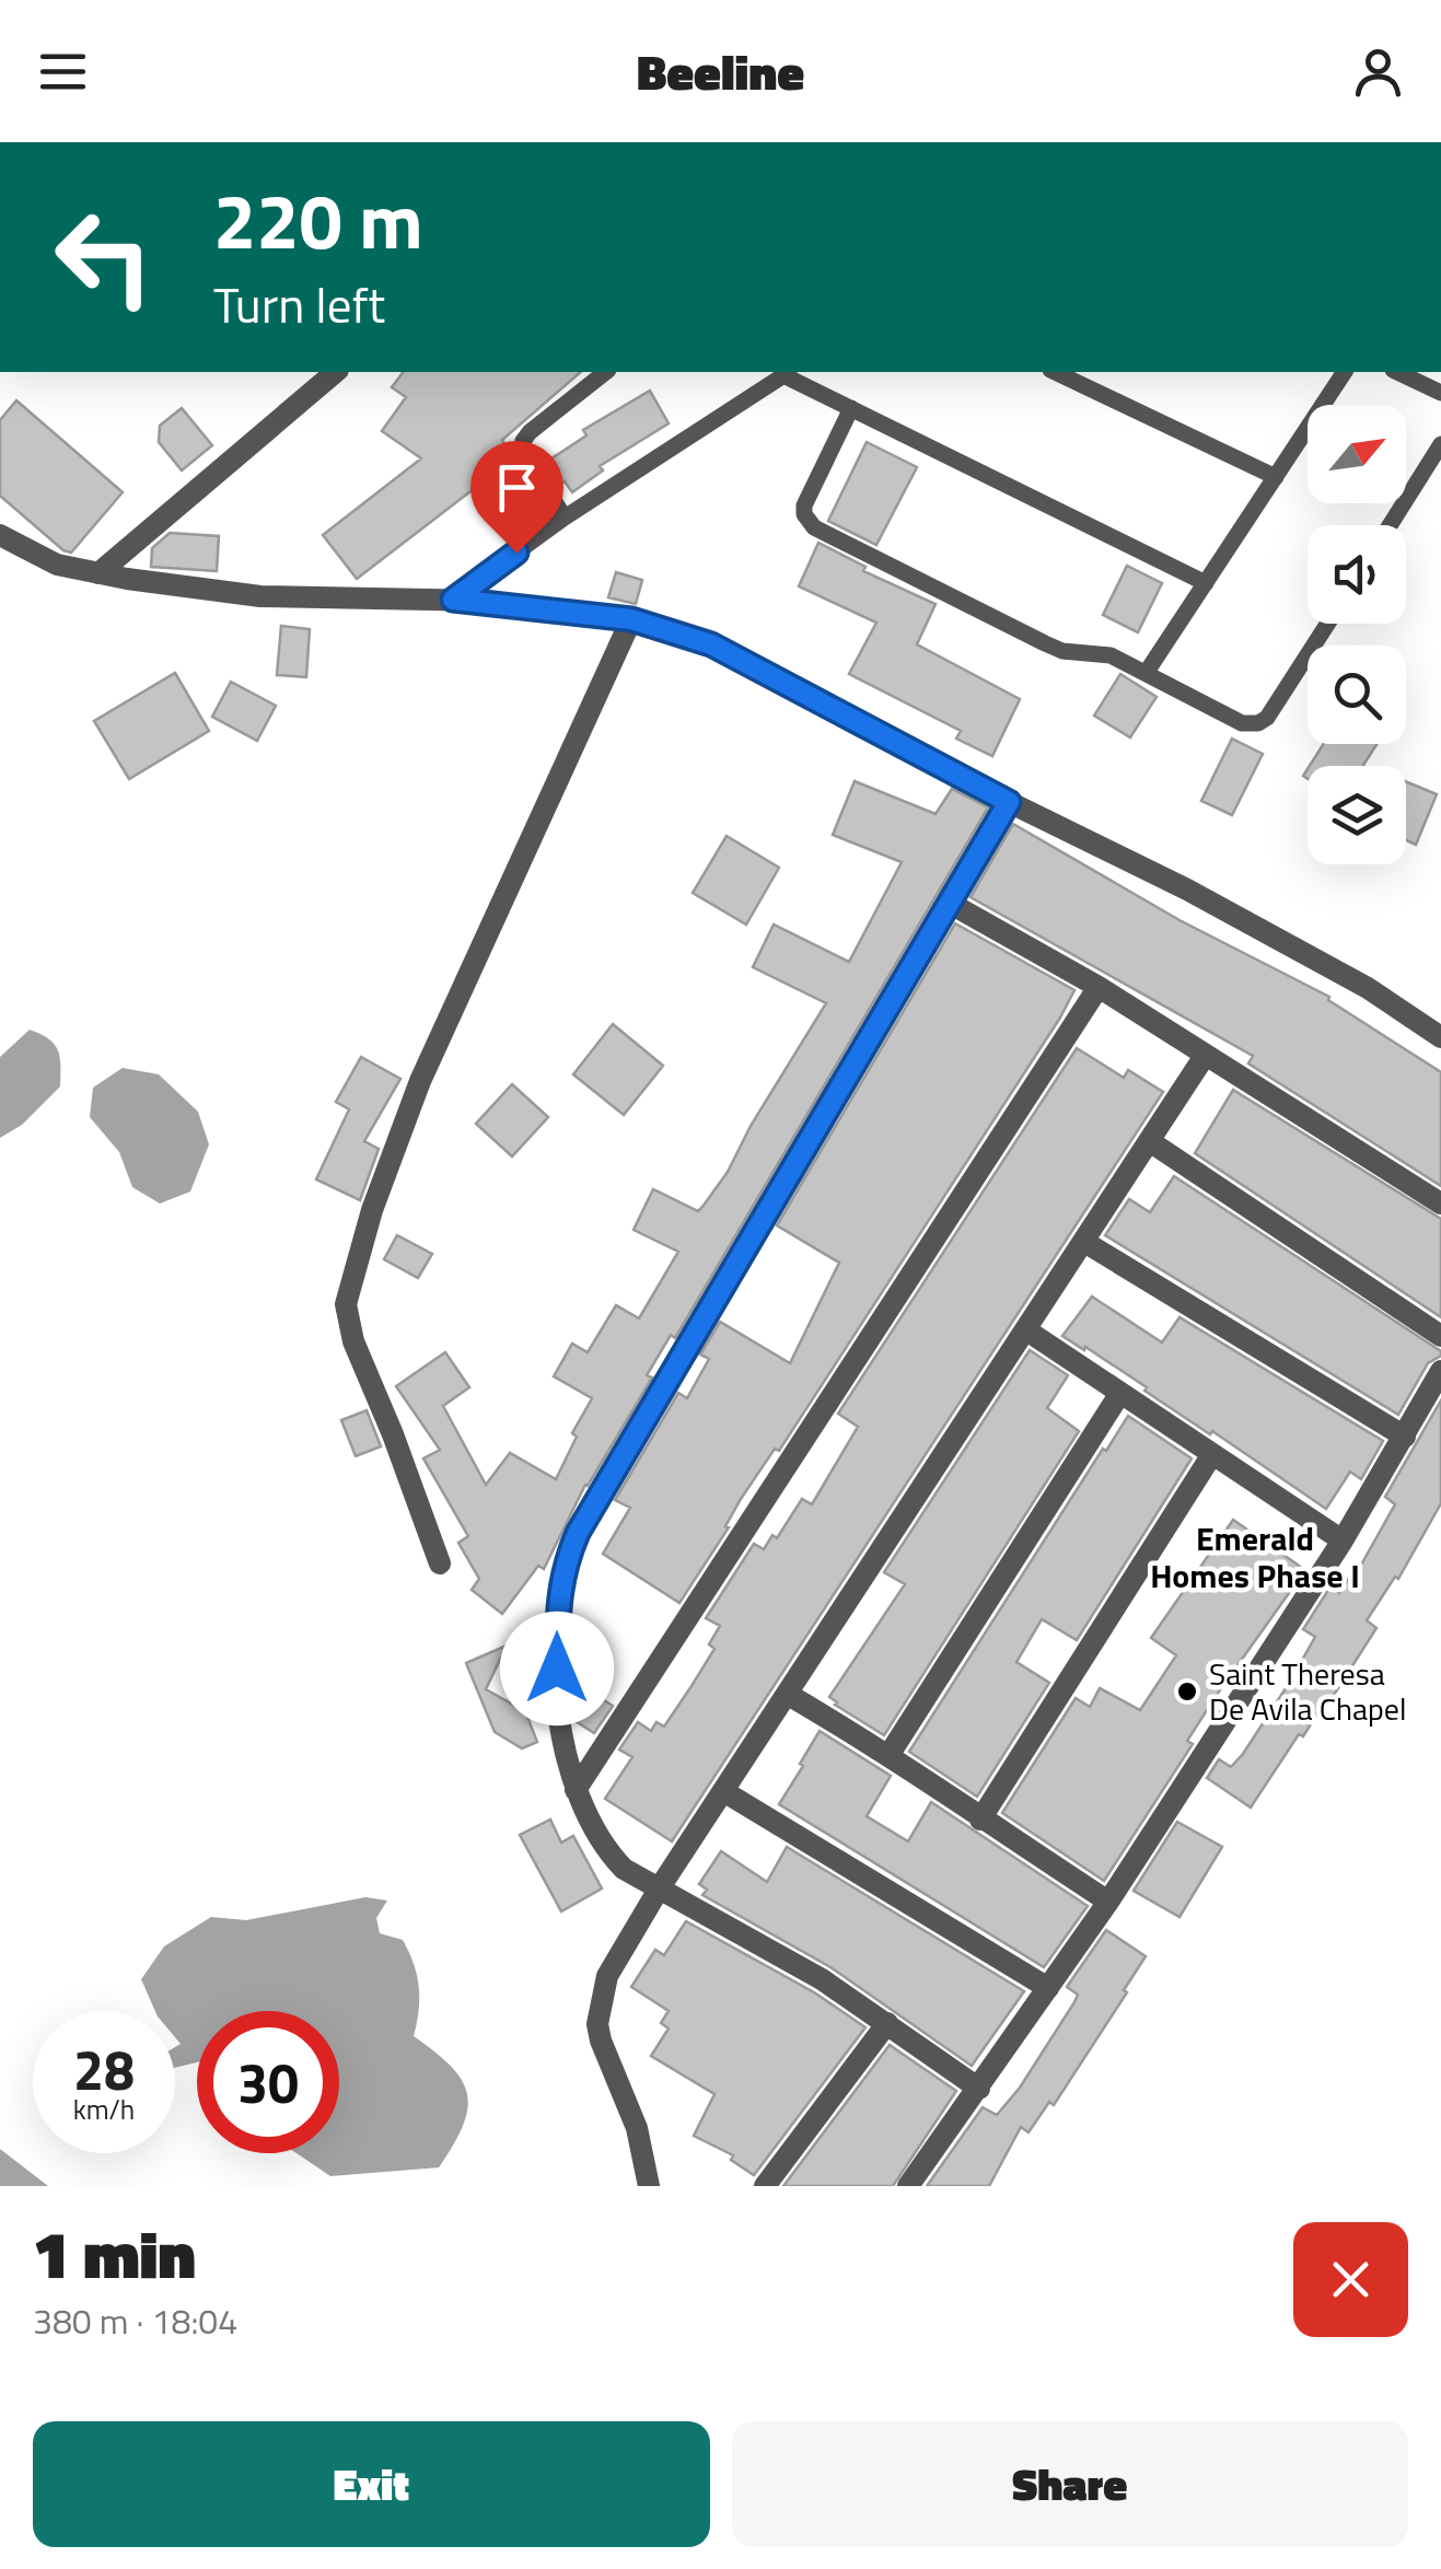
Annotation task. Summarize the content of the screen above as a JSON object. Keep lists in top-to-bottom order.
{
  "districts": ["Emerald Homes Phase I"],
  "places": ["Saint Theresa De Avila Chapel"],
  "north": "top right",
  "page": {
    "header": "Beeline",
    "turn": ["220 m", "Turn left"],
    "speed": "28 km/h",
    "limit": "30",
    "heading": ["1 min", "380 m · 18:04"],
    "buttons": ["Exit", "Share"]
  }
}
